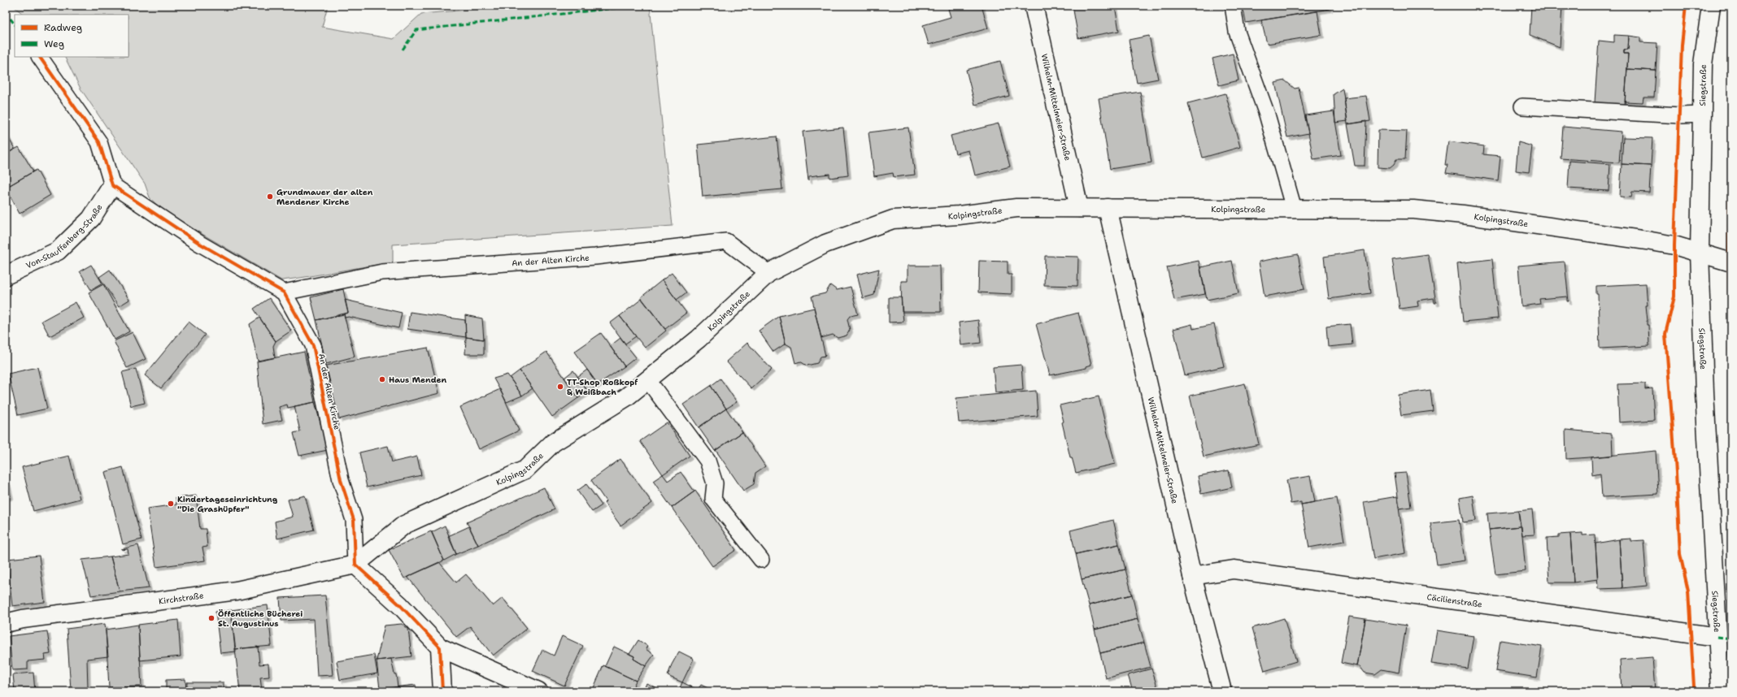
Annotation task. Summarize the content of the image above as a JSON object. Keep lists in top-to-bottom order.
{
  "streets": {
    "street": [
      "Siegstraße",
      "Wilhelm-Mittelmeier-Straße",
      "Kolpingstraße",
      "Von-Stauffenberg-Straße",
      "Kirchstraße",
      "Cäcilienstraße"
    ],
    "lane": ["An der Alten Kirche"]
  },
  "crossings": [
    ["Siegstraße", "Kolpingstraße"],
    ["Siegstraße", "Cäcilienstraße"],
    ["Wilhelm-Mittelmeier-Straße", "Kolpingstraße"],
    ["Wilhelm-Mittelmeier-Straße", "Cäcilienstraße"],
    ["Kolpingstraße", "An der Alten Kirche"],
    ["Kolpingstraße", "Kirchstraße"],
    ["An der Alten Kirche", "Kirchstraße"]
  ],
  "places": [
    "Grundmauer der alten Mendener Kirche",
    "Haus Menden",
    "TT-Shop Roßkopf & Weißbach",
    "Kindertageseinrichtung \"Die Grashüpfer\"",
    "Öffentliche Bücherei St. Augustinus"
  ],
  "legend": ["Radweg", "Weg"]
}
